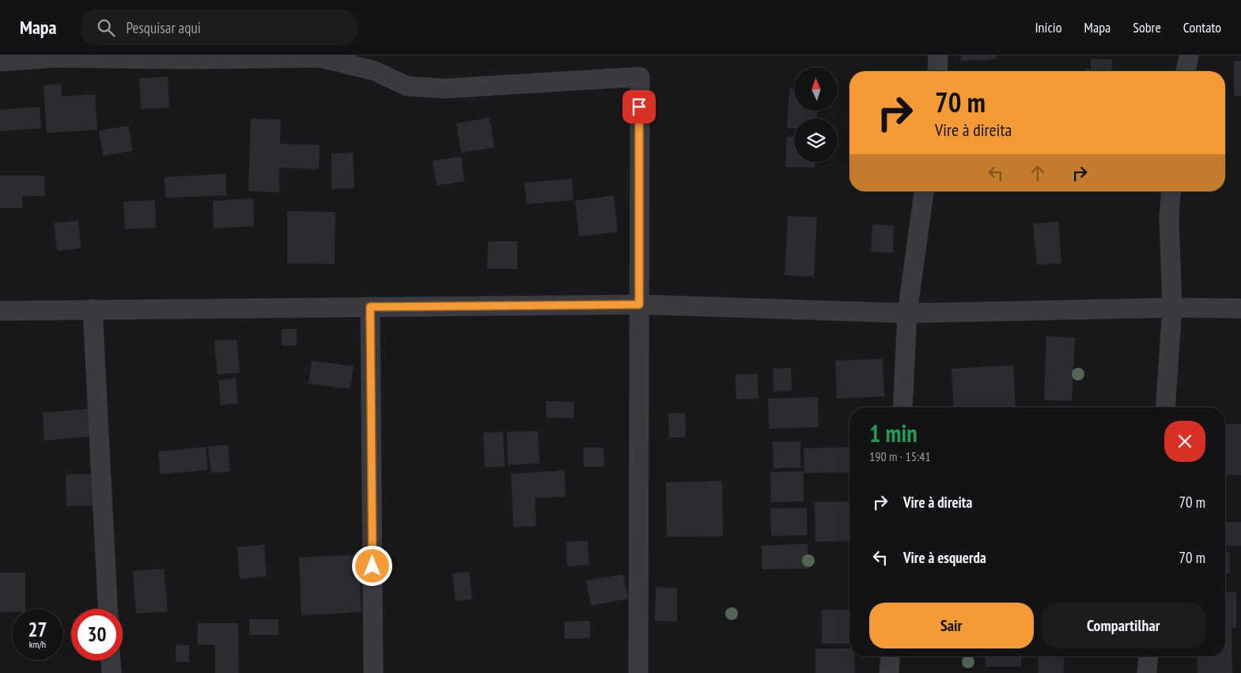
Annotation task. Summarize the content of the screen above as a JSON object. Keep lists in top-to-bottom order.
{
  "north": "top",
  "page": {
    "header": "Mapa",
    "search": "Pesquisar aqui",
    "nav": [
      "Início",
      "Mapa",
      "Sobre",
      "Contato"
    ],
    "turn": ["70 m", "Vire à direita"],
    "heading": ["1 min", "190 m · 15:41"],
    "list": [
      {
        "name": "Vire à direita",
        "value": "70 m"
      },
      {
        "name": "Vire à esquerda",
        "value": "70 m"
      }
    ],
    "buttons": ["Sair", "Compartilhar"],
    "speed": "27 km/h",
    "limit": "30"
  }
}
